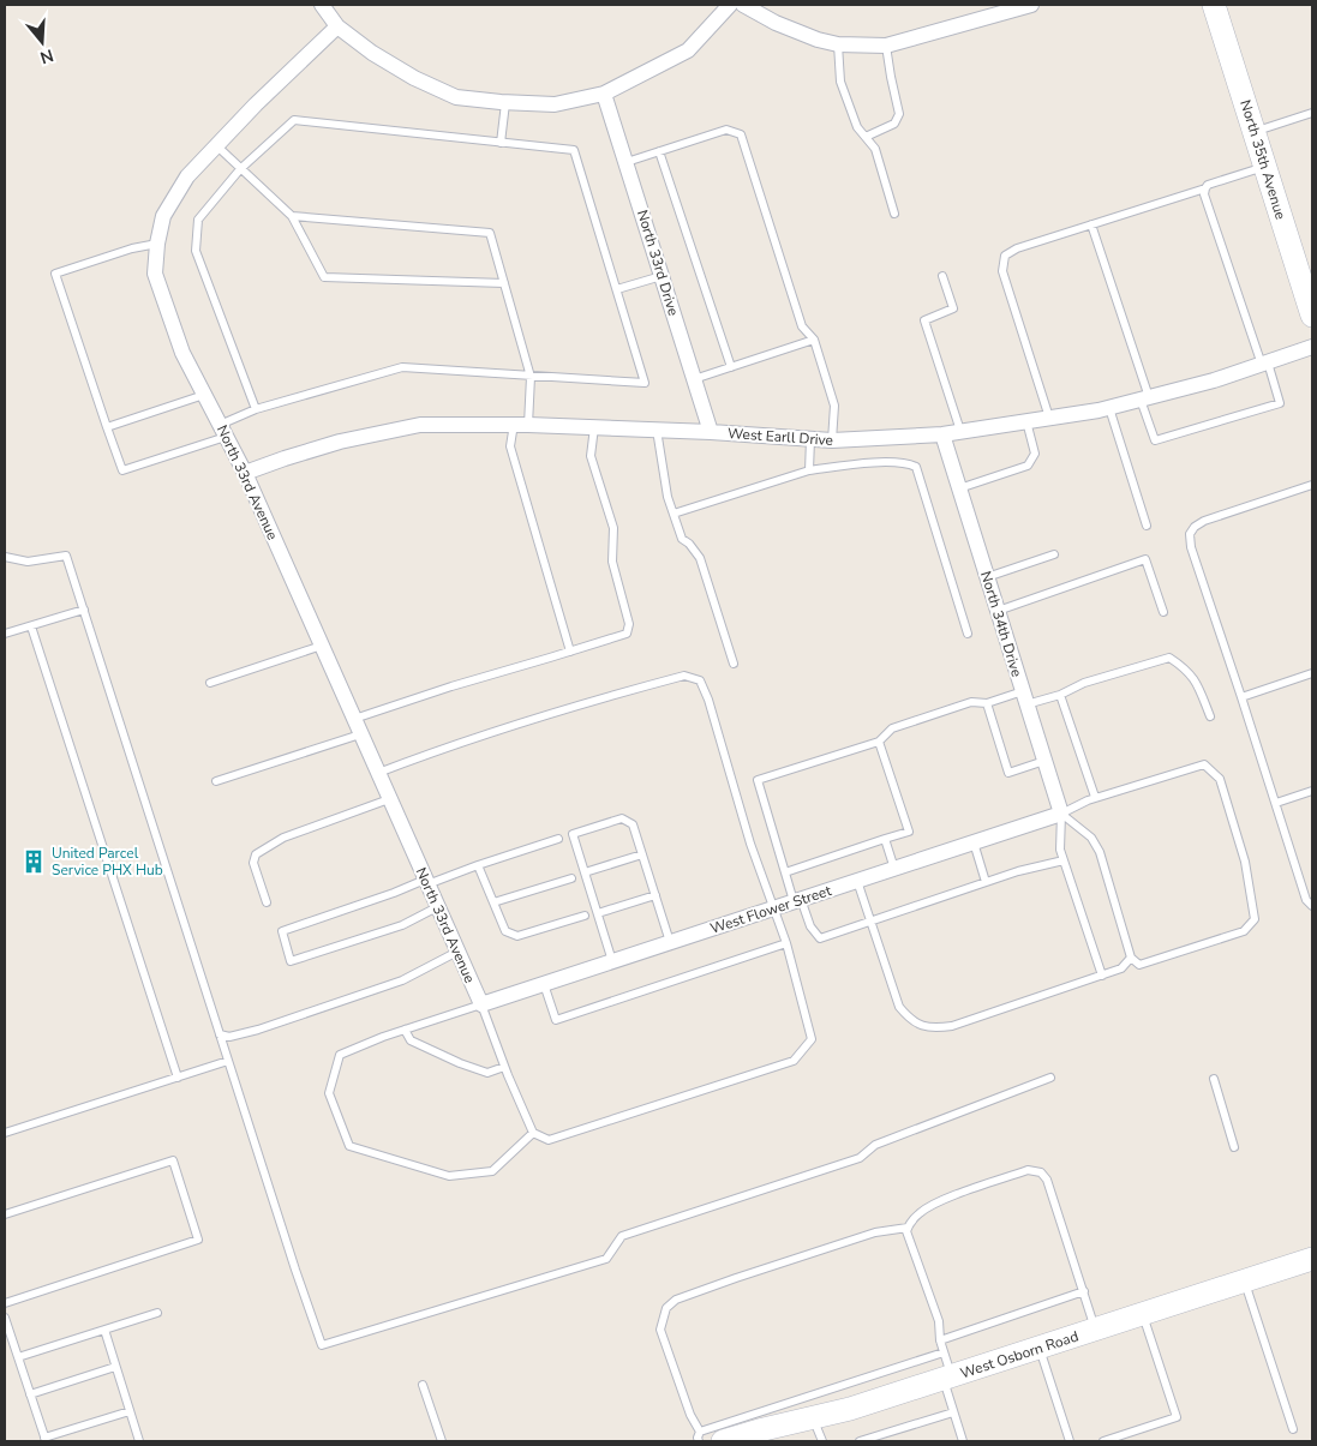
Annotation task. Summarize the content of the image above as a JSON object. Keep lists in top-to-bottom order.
{
  "streets": {
    "street": [
      "North 35th Avenue",
      "North 33rd Drive",
      "West Earll Drive",
      "North 33rd Avenue",
      "North 34th Drive",
      "West Flower Street",
      "West Osborn Road"
    ]
  },
  "crossings": [
    ["North 33rd Drive", "West Earll Drive"],
    ["West Earll Drive", "North 33rd Avenue"],
    ["West Earll Drive", "North 34th Drive"],
    ["North 33rd Avenue", "West Flower Street"],
    ["North 34th Drive", "West Flower Street"]
  ],
  "places": {
    "building": ["United Parcel Service PHX Hub"]
  },
  "north": "bottom"
}
